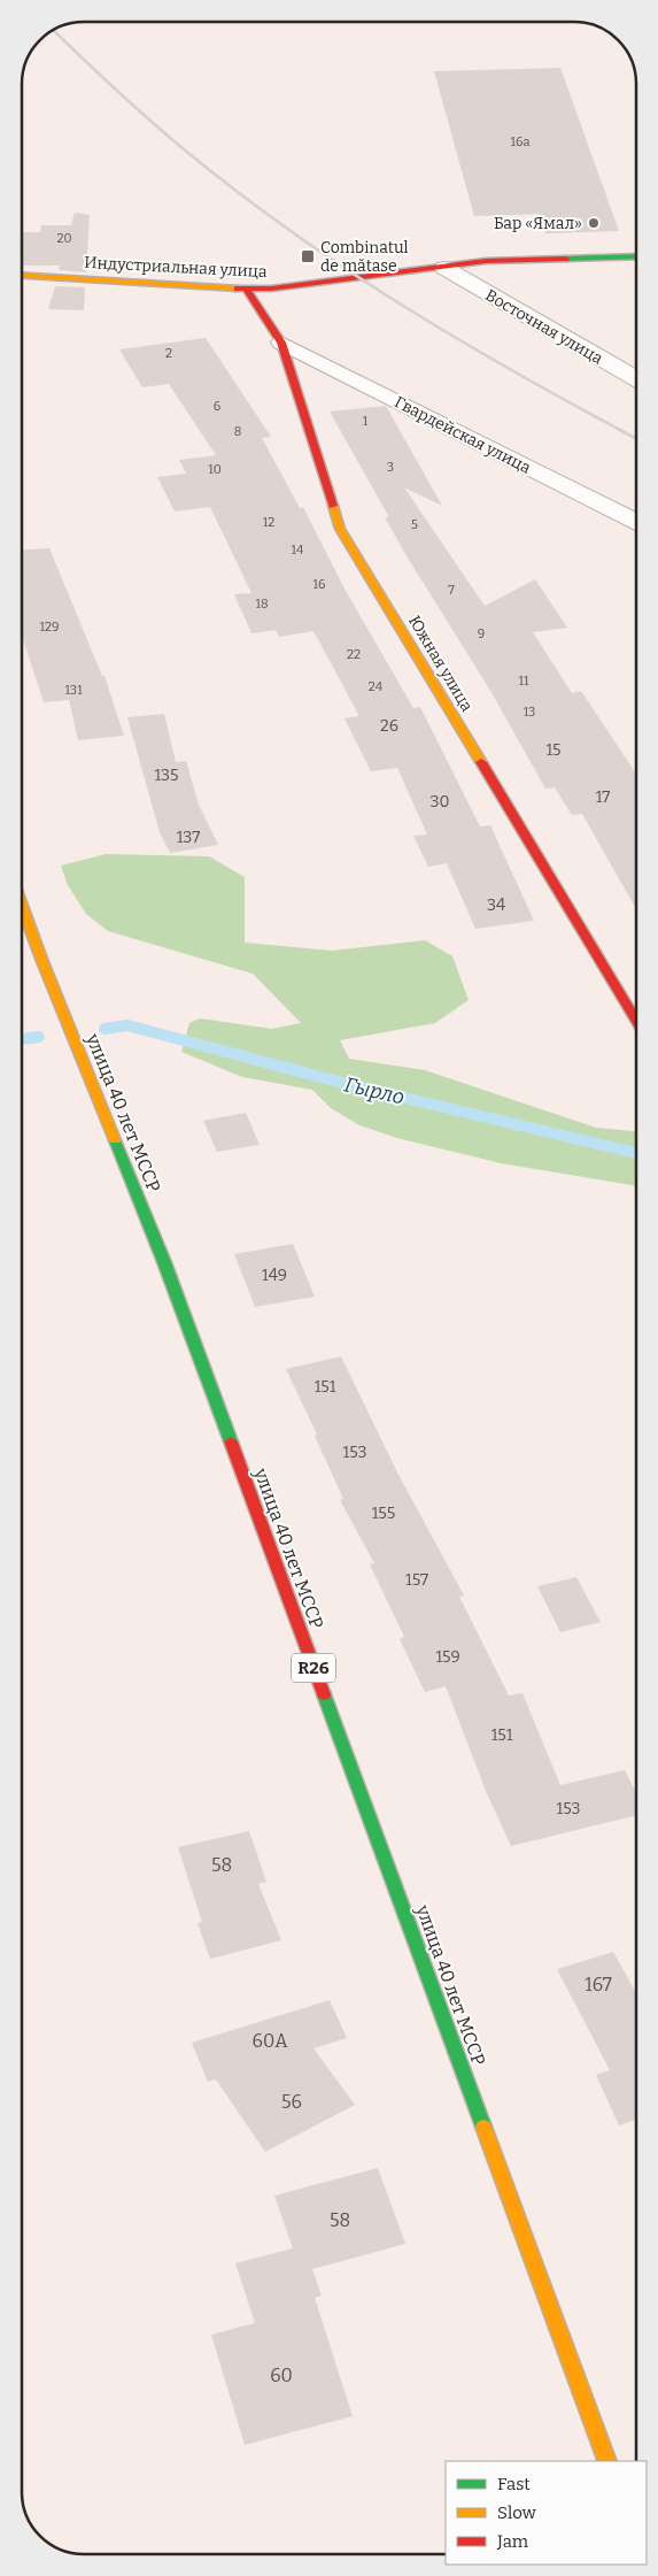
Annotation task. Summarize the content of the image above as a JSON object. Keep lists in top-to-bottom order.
{
  "streets": {
    "street": [
      "Индустриальная улица",
      "Восточная улица",
      "Гвардейская улица",
      "Южная улица",
      "улица 40 лет МССР",
      "R26"
    ]
  },
  "crossings": [
    ["Индустриальная улица", "Восточная улица"],
    ["Индустриальная улица", "Южная улица"],
    ["Гвардейская улица", "Южная улица"]
  ],
  "water": ["Гырло"],
  "places": {
    "other": ["Бар «Ямал»"],
    "transit": ["Combinatul de mătase"]
  },
  "house_numbers": [
    "16а",
    "20",
    "2",
    "6",
    "1",
    "8",
    "3",
    "10",
    "12",
    "5",
    "14",
    "16",
    "7",
    "18",
    "129",
    "9",
    "22",
    "11",
    "24",
    "131",
    "13",
    "26",
    "15",
    "135",
    "17",
    "30",
    "137",
    "34",
    "149",
    "151",
    "153",
    "155",
    "157",
    "159",
    "151",
    "153",
    "58",
    "167",
    "60А",
    "56",
    "58",
    "60"
  ],
  "legend": ["Fast", "Slow", "Jam"]
}
